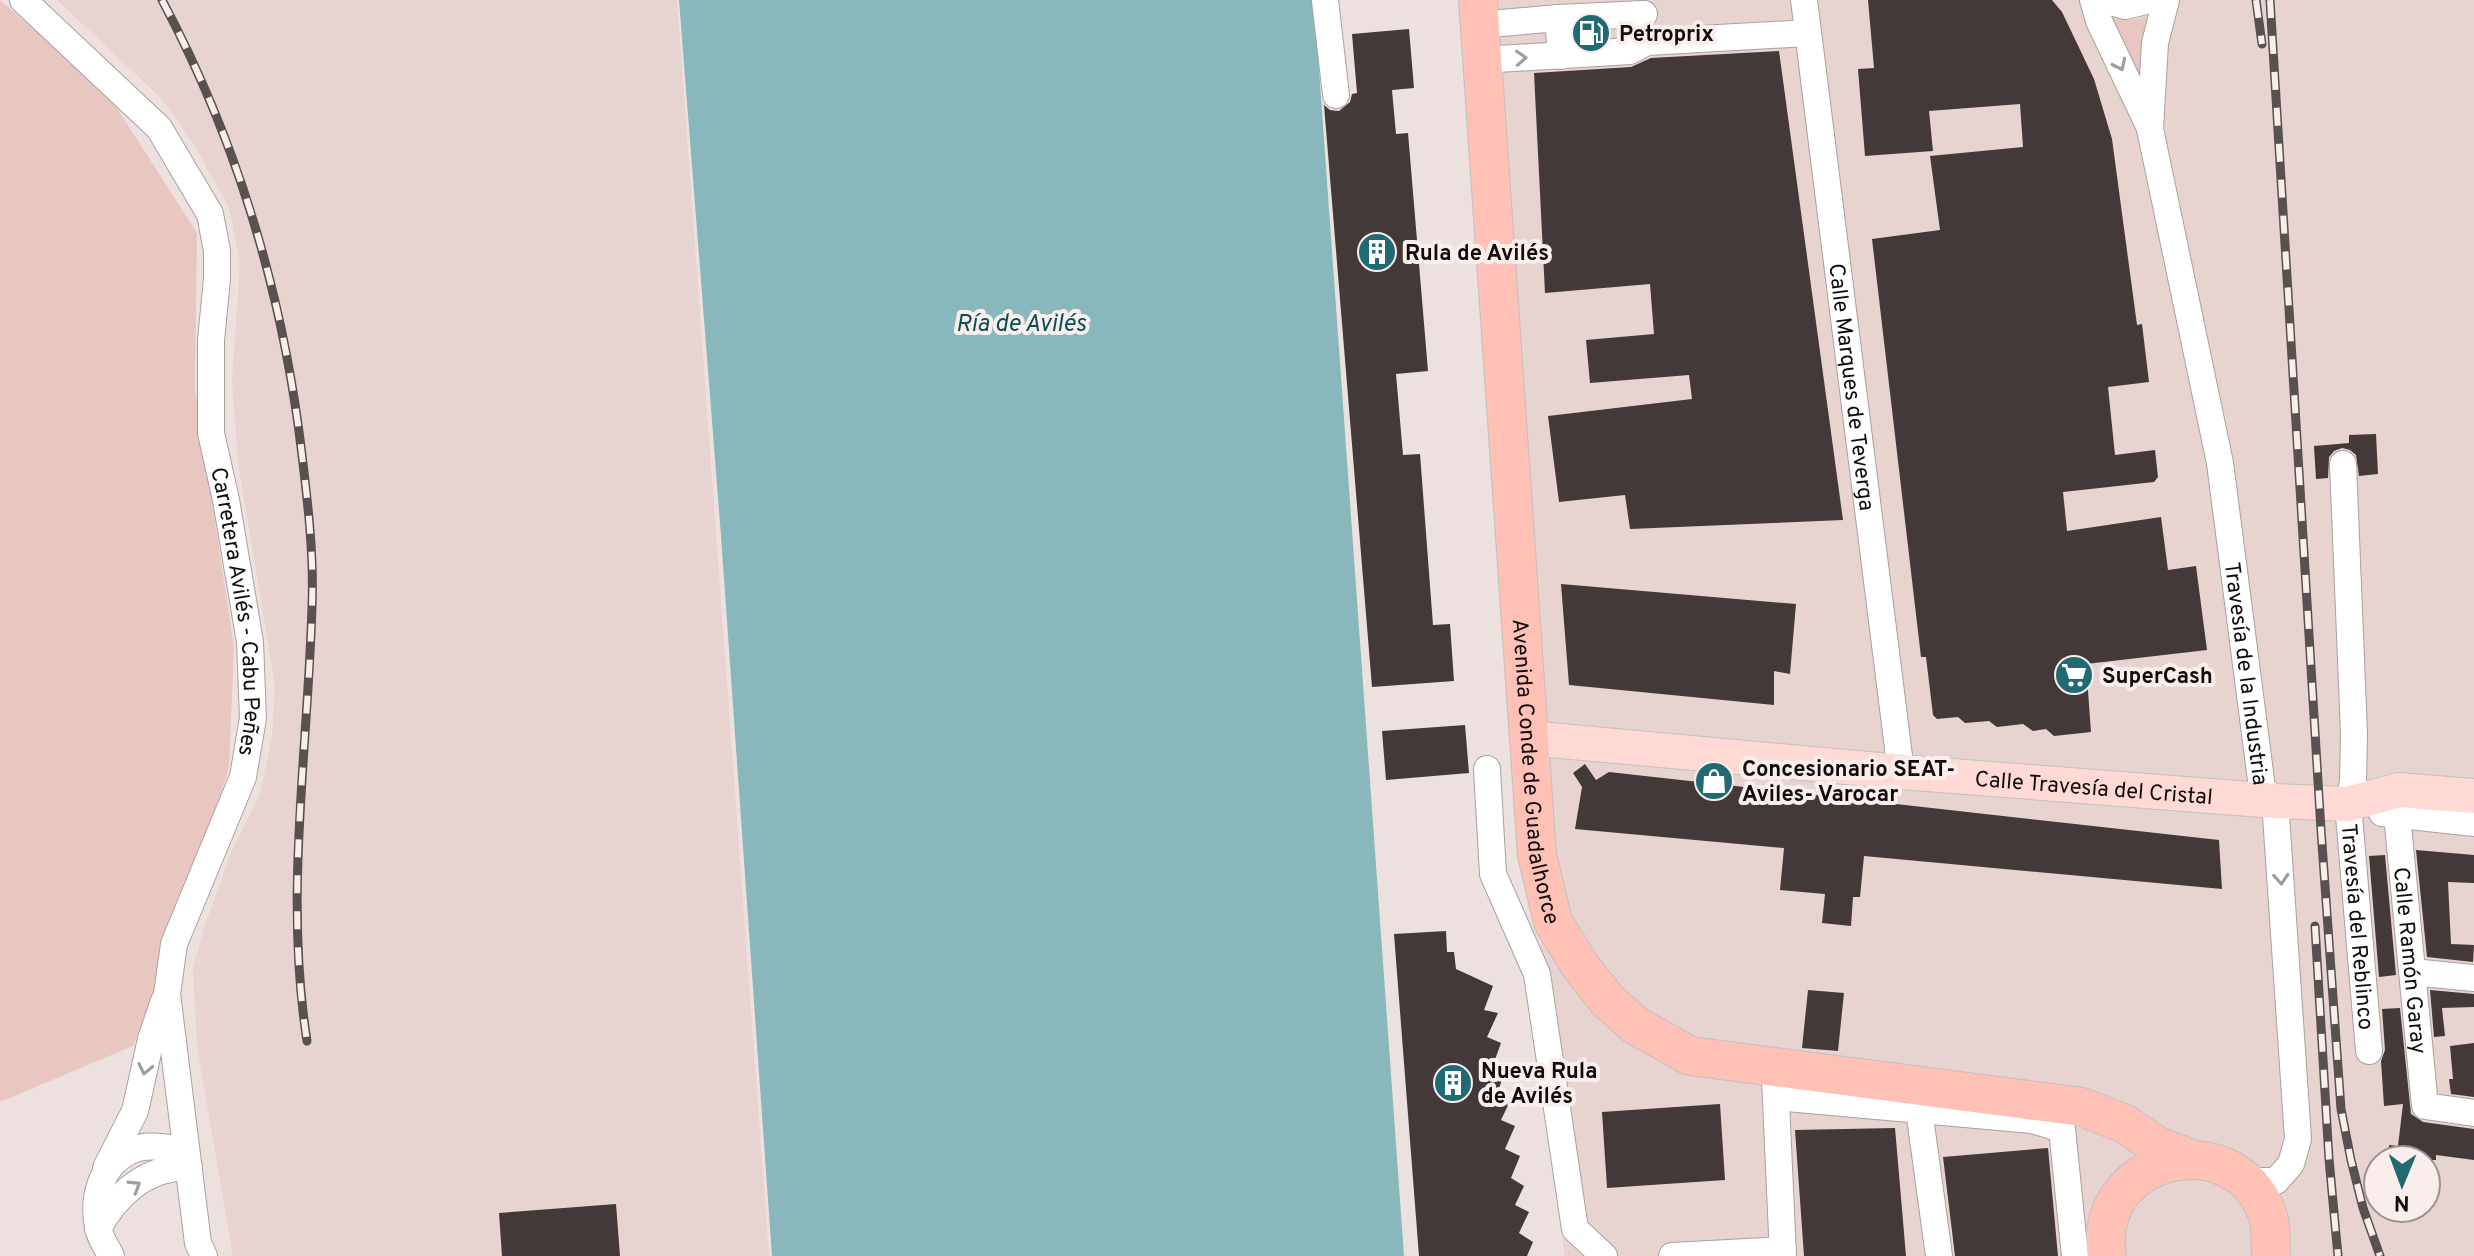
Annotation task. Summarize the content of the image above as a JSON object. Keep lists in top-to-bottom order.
{
  "streets": {
    "highway": ["Avenida Conde de Guadalhorce"],
    "main road": ["Calle Travesía del Cristal"],
    "street": [
      "Calle Marques de Teverga",
      "Carretera Avilés - Cabu Peñes",
      "Travesía de la Industria",
      "Travesía del Reblinco",
      "Calle Ramón Garay"
    ]
  },
  "crossings": [
    ["Calle Marques de Teverga", "Calle Travesía del Cristal"],
    ["Travesía de la Industria", "Calle Travesía del Cristal"],
    ["Avenida Conde de Guadalhorce", "Calle Travesía del Cristal"],
    ["Calle Travesía del Cristal", "Travesía del Reblinco"],
    ["Calle Travesía del Cristal", "Calle Ramón Garay"]
  ],
  "one_way": ["Travesía de la Industria"],
  "water": ["Ría de Avilés"],
  "places": {
    "fuel station": ["Petroprix"],
    "building": ["Rula de Avilés", "Nueva Rula de Avilés"],
    "supermarket": ["SuperCash"],
    "shop": ["Concesionario SEAT- Aviles- Varocar"]
  },
  "north": "bottom"
}
